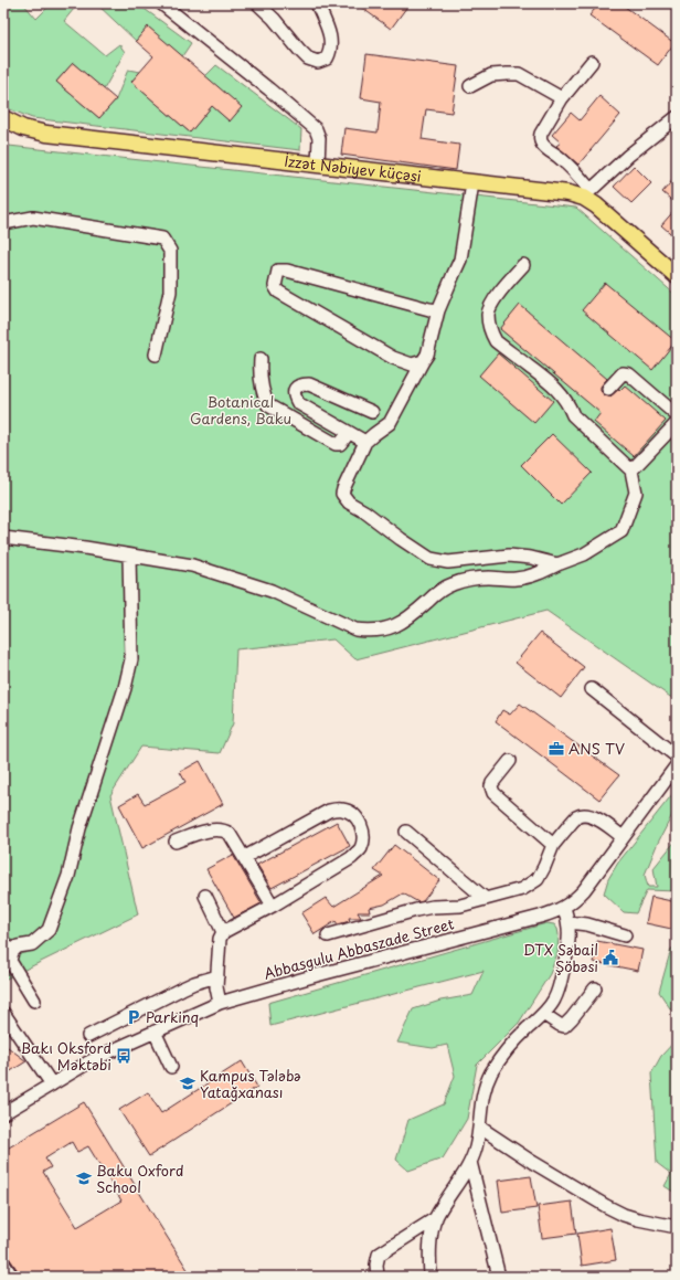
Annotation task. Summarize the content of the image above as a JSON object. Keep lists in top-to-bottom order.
{
  "streets": {
    "main road": ["İzzət Nəbiyev küçəsi"],
    "street": ["Abbasgulu Abbaszade Street"]
  },
  "parks": ["Botanical Gardens, Baku"],
  "places": {
    "office": ["ANS TV"],
    "public building": ["DTX Səbail Şöbəsi"],
    "parking": ["Parkinq"],
    "bus stop": ["Bakı Oksford Məktəbi"],
    "school or university": ["Kampus Tələbə Yatağxanası", "Baku Oxford School"]
  }
}
